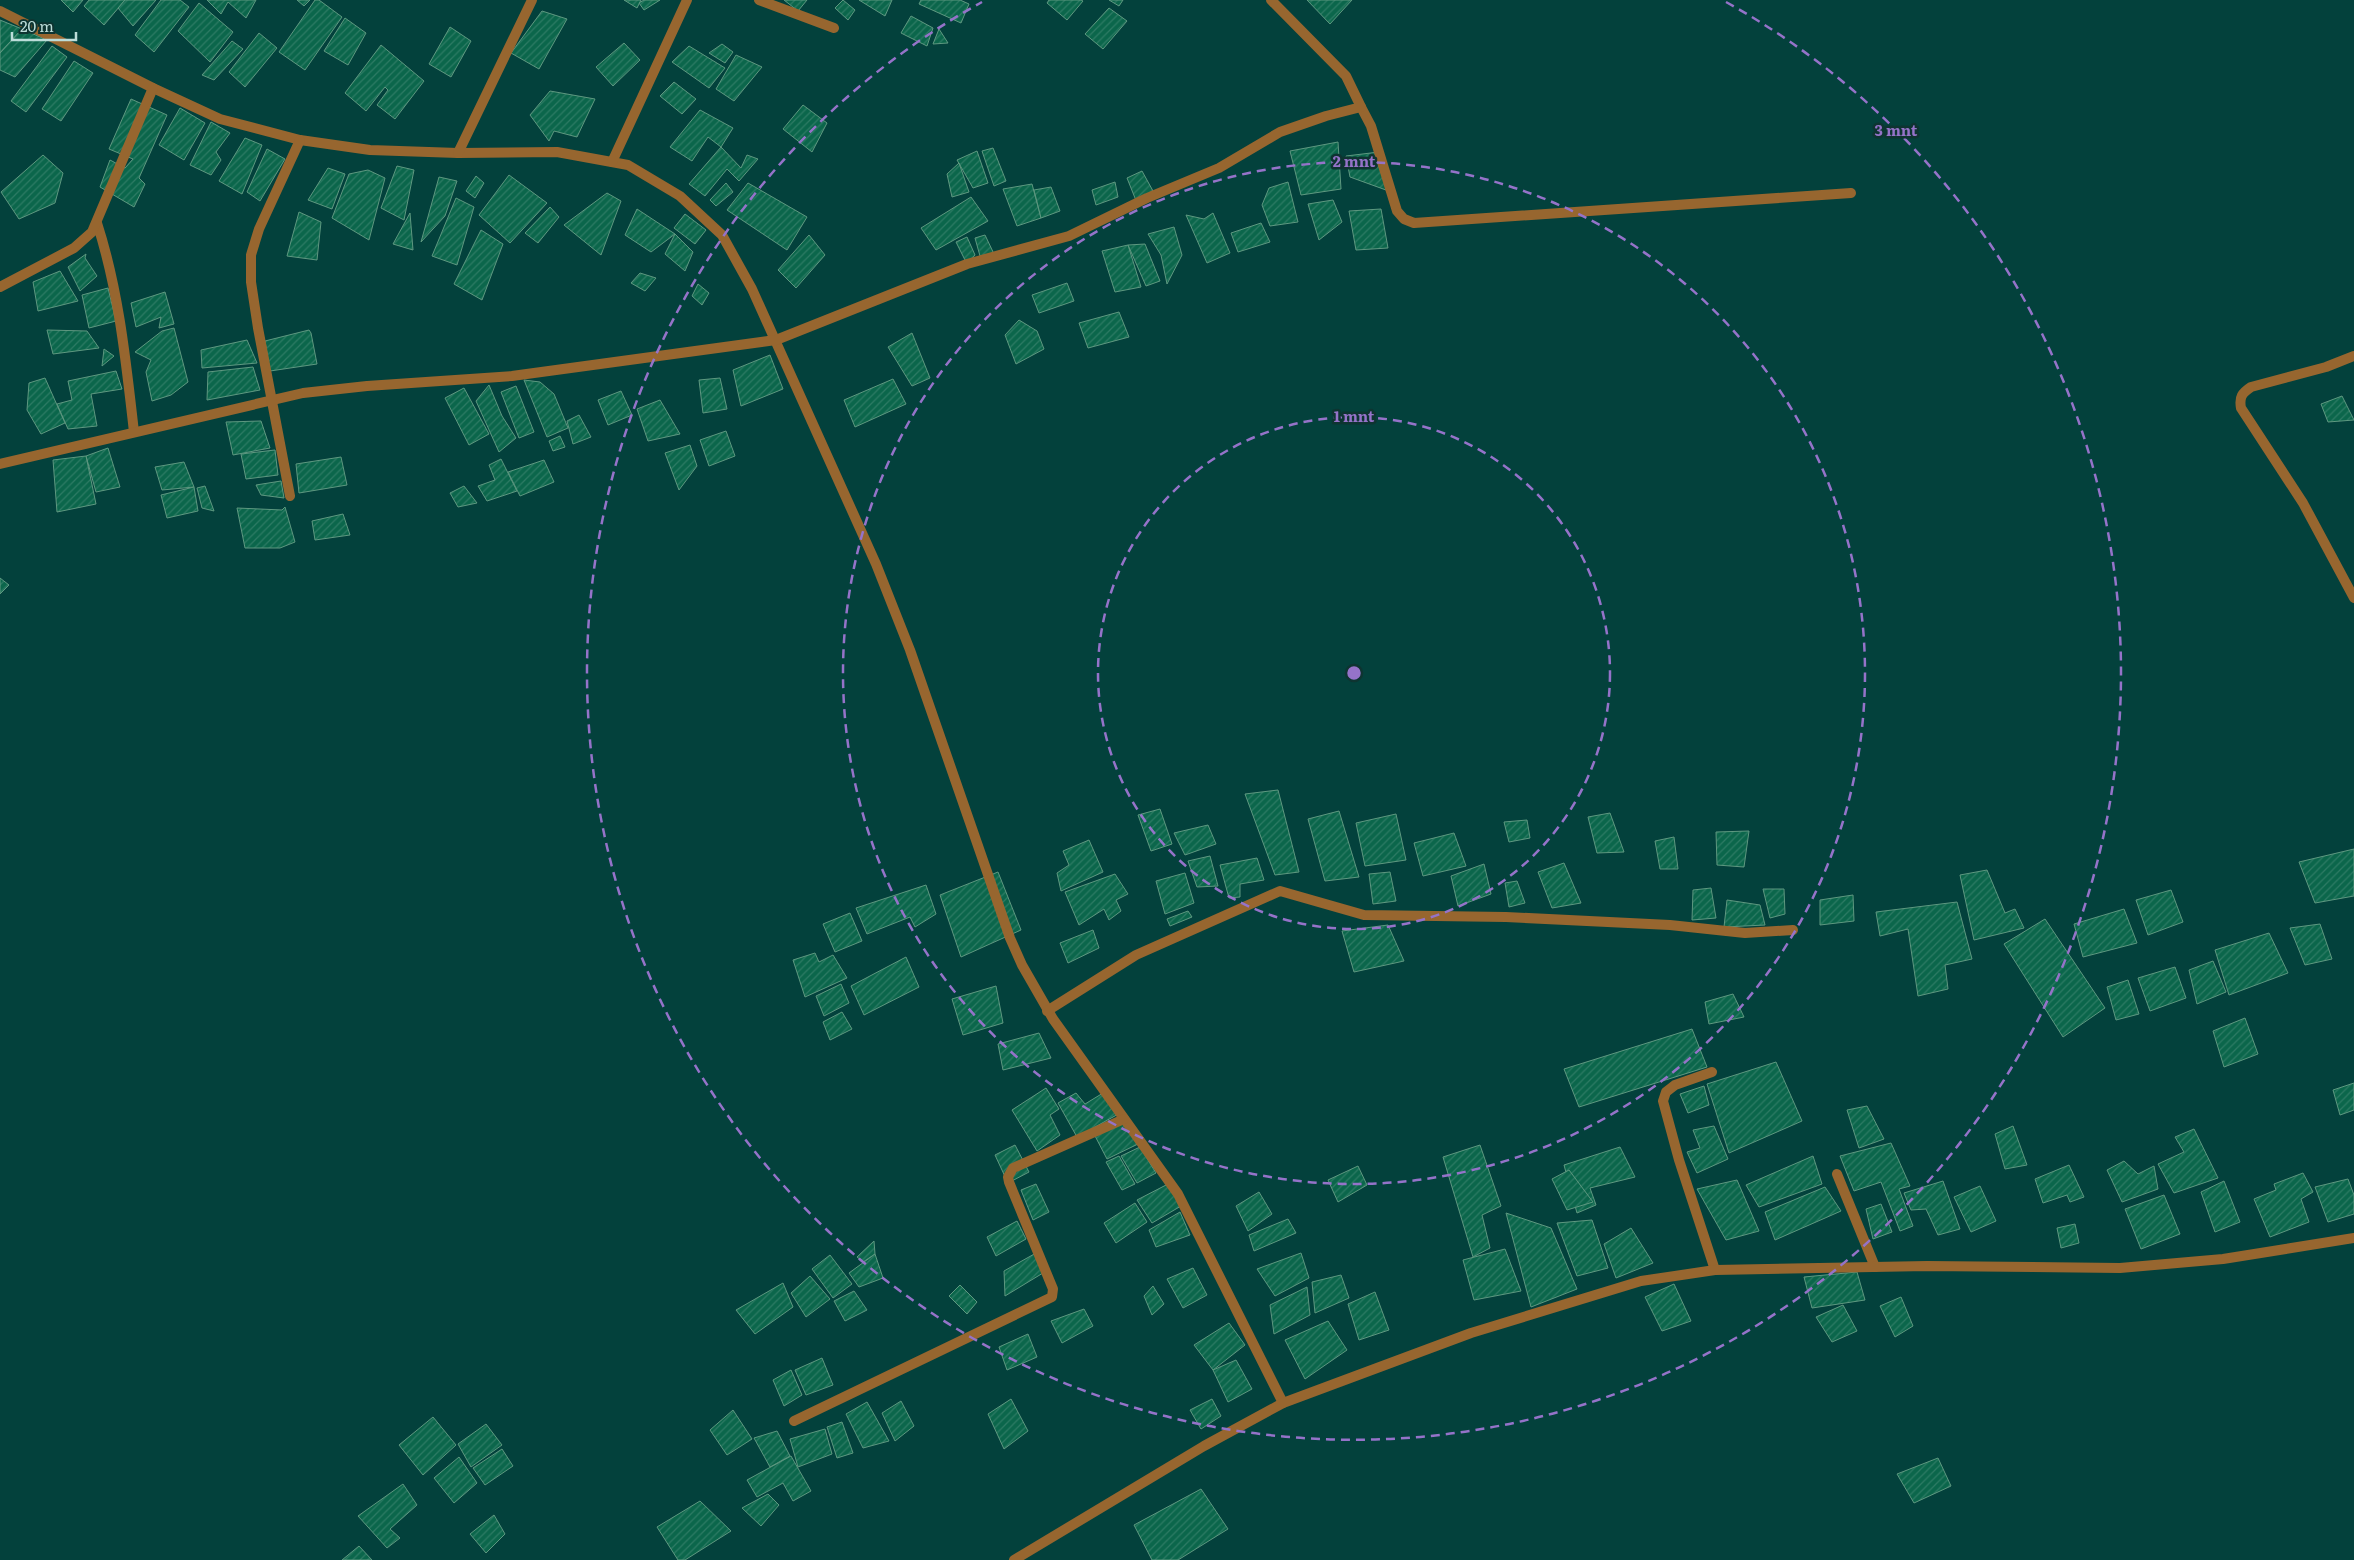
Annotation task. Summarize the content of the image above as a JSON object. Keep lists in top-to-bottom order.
{
  "scale_bar": "20 m",
  "rings": ["3 mnt", "2 mnt", "1 mnt"]
}
